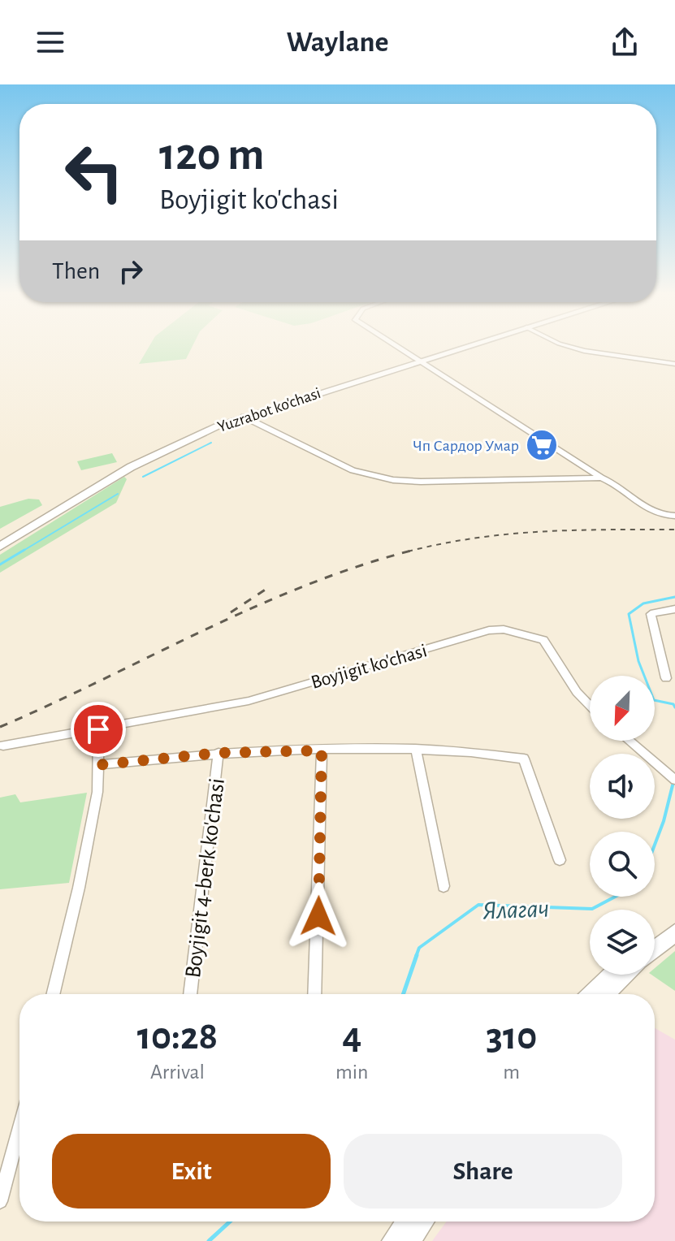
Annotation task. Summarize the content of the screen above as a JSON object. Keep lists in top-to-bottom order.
{
  "streets": {
    "main road": ["Yuzrabot ko'chasi"],
    "street": ["Boyjigit ko'chasi", "Boyjigit 4-berk ko'chasi"]
  },
  "water": ["Ялагач"],
  "places": {
    "supermarket": ["Чп Сардор Умар"]
  },
  "north": "bottom left",
  "page": {
    "header": "Waylane",
    "turn": ["120 m", "Boyjigit ko'chasi"],
    "then": "Then",
    "eta": [
      "10:28",
      "Arrival",
      "4",
      "min",
      "310",
      "m"
    ],
    "buttons": ["Exit", "Share"]
  }
}
